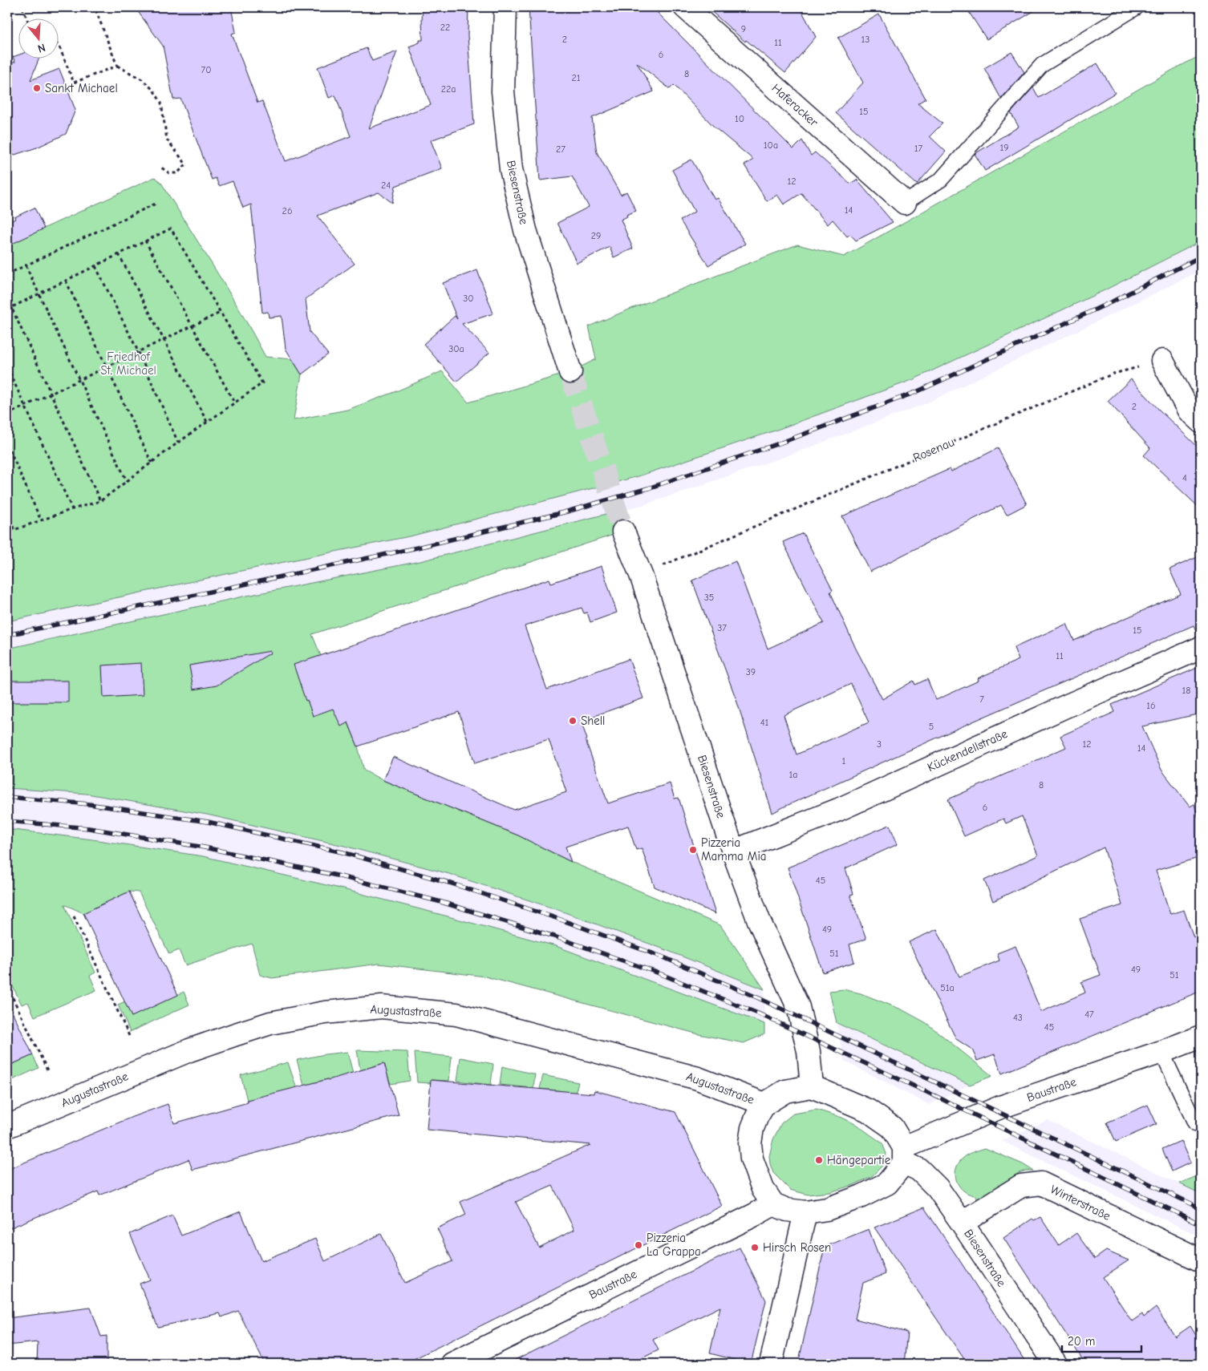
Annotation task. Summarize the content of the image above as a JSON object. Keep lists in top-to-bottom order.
{
  "streets": {
    "street": [
      "Haferacker",
      "Biesenstraße",
      "Kückendellstraße",
      "Augustastraße",
      "Baustraße",
      "Winterstraße"
    ],
    "path": ["Rosenau"]
  },
  "crossings": [
    ["Biesenstraße", "Rosenau"],
    ["Biesenstraße", "Kückendellstraße"],
    ["Biesenstraße", "Augustastraße"],
    ["Biesenstraße", "Baustraße"],
    ["Biesenstraße", "Winterstraße"],
    ["Augustastraße", "Baustraße"]
  ],
  "parks": ["Friedhof St. Michael"],
  "places": [
    "Sankt Michael",
    "Shell",
    "Pizzeria Mamma Mia",
    "Hängepartie",
    "Pizzeria La Grappa",
    "Hirsch Rosen"
  ],
  "house_numbers": [
    "22",
    "9",
    "2",
    "13",
    "11",
    "6",
    "70",
    "8",
    "21",
    "22a",
    "15",
    "10",
    "10a",
    "19",
    "17",
    "27",
    "12",
    "24",
    "14",
    "26",
    "29",
    "30",
    "30a",
    "2",
    "4",
    "35",
    "37",
    "15",
    "11",
    "39",
    "18",
    "7",
    "16",
    "41",
    "5",
    "3",
    "12",
    "14",
    "1",
    "1a",
    "8",
    "6",
    "45",
    "49",
    "51",
    "49",
    "51",
    "51a",
    "47",
    "43",
    "45"
  ],
  "scale_bar": "20 m",
  "north": "bottom"
}
